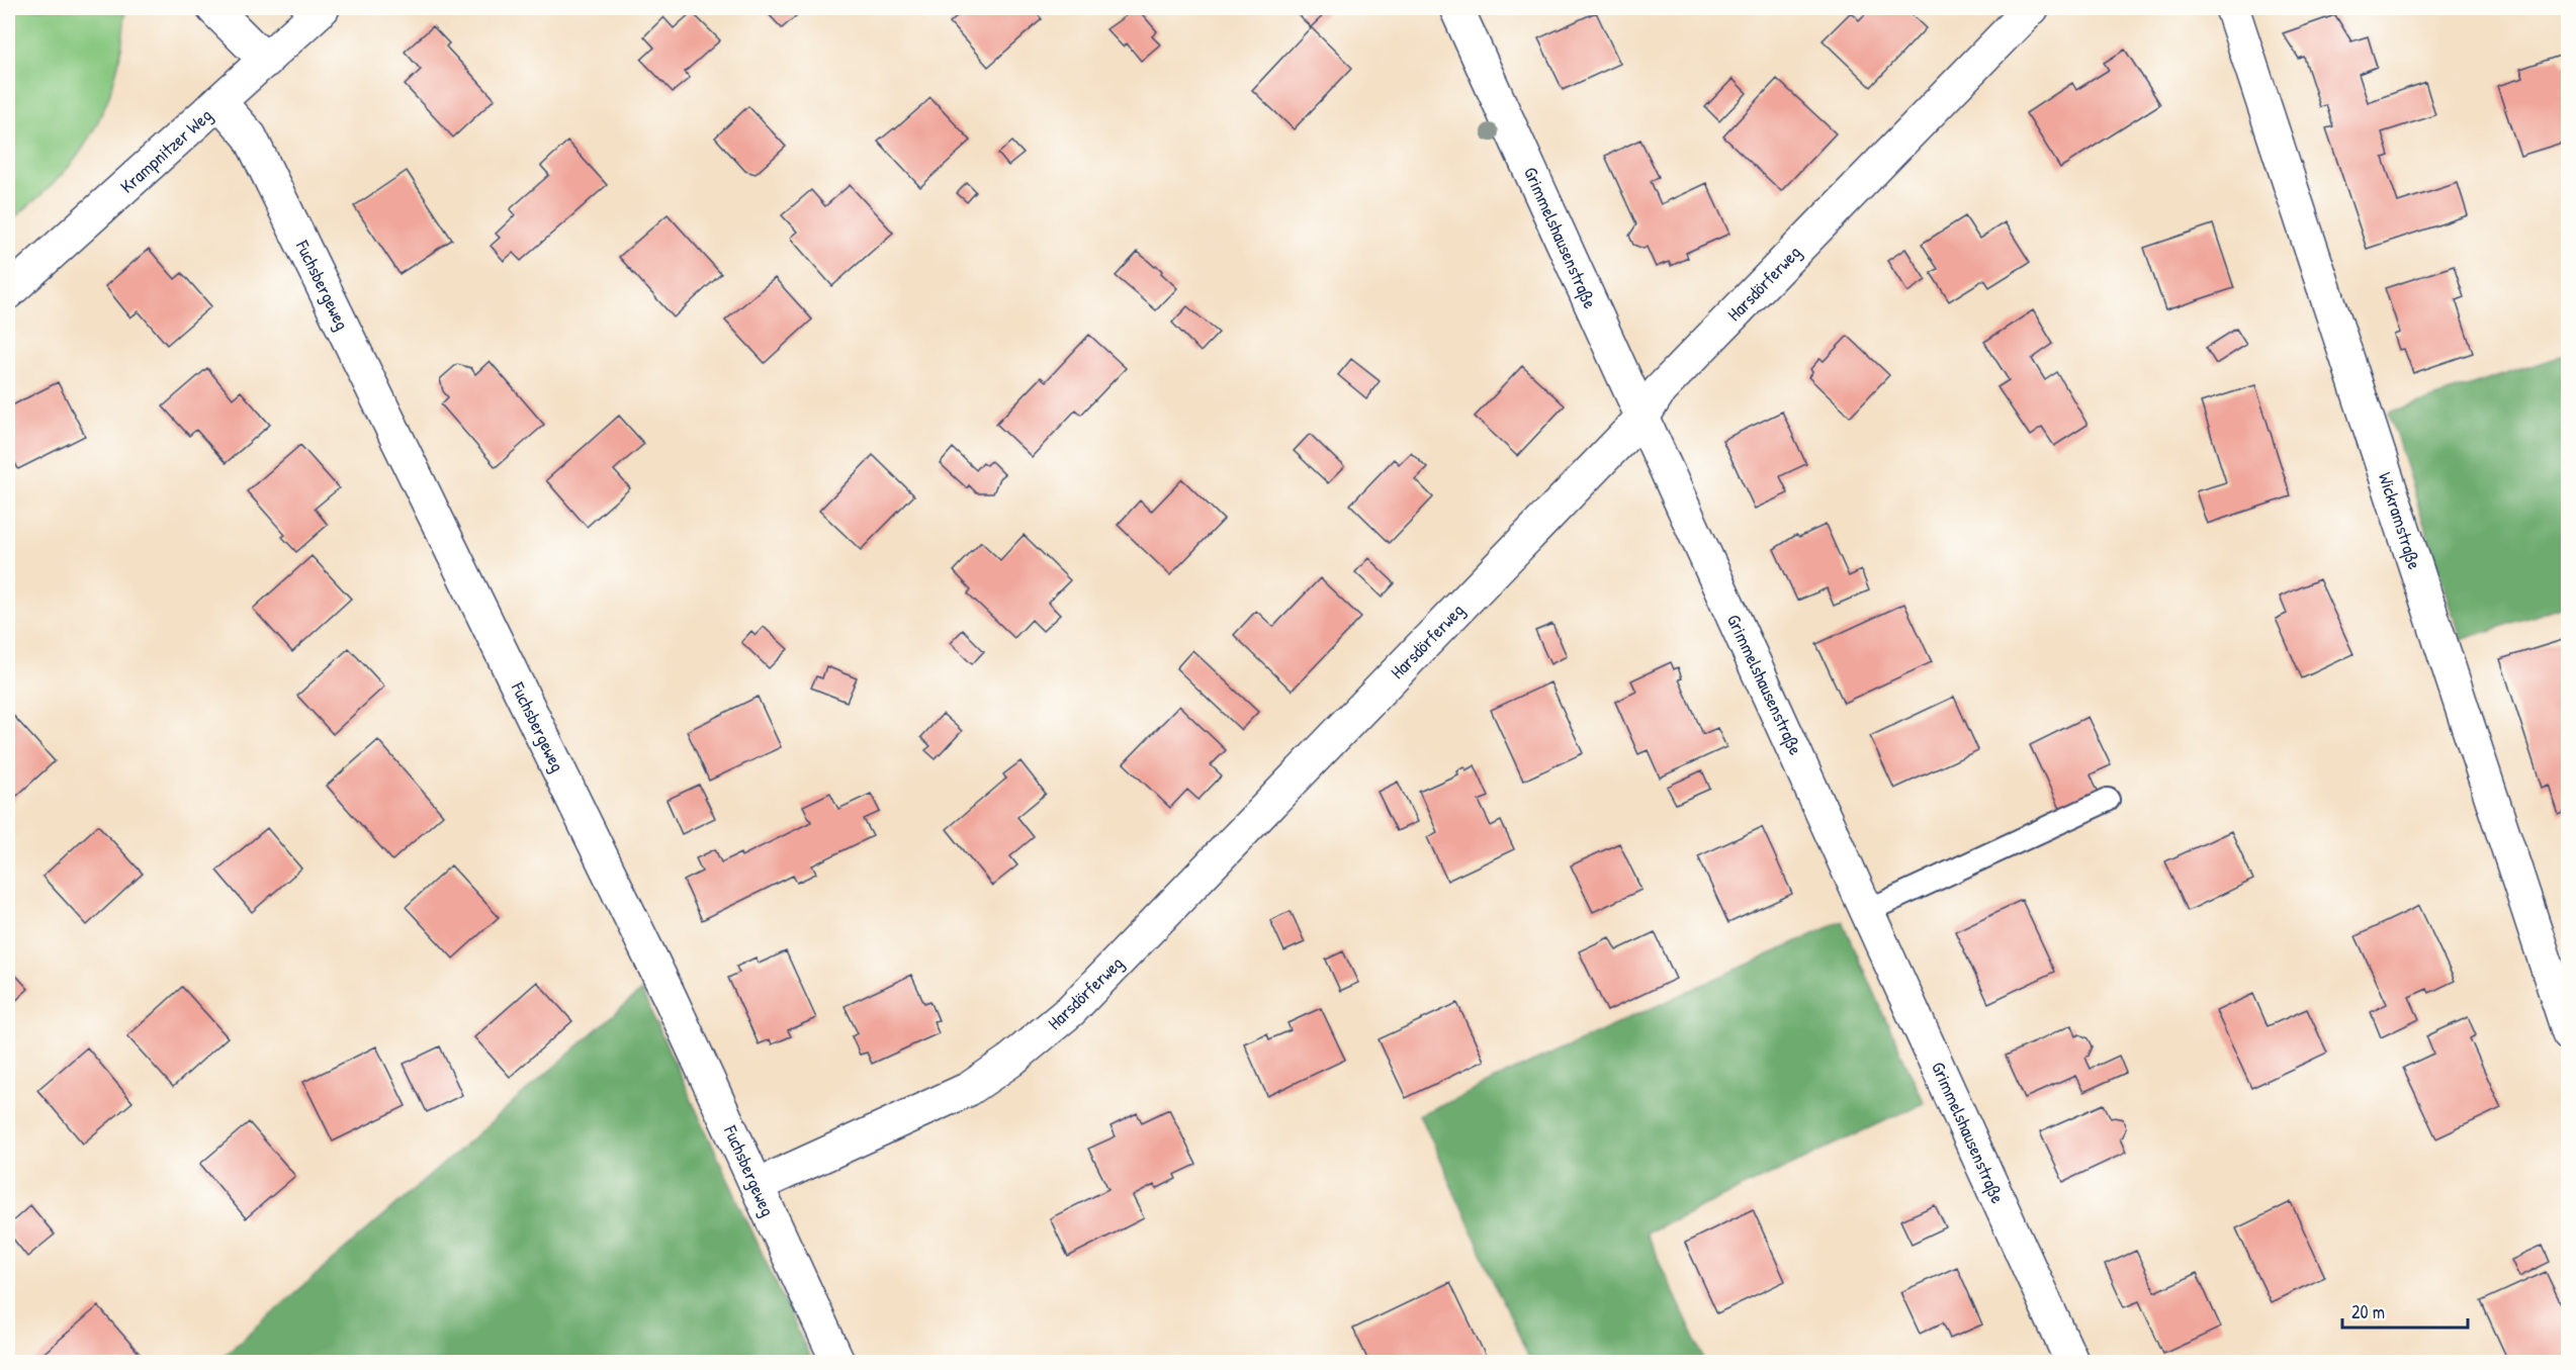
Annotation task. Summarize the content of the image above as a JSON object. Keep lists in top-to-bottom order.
{
  "streets": {
    "street": [
      "Krampnitzer Weg",
      "Grimmelshausenstraße",
      "Harsdörferweg",
      "Fuchsbergeweg",
      "Wickramstraße"
    ]
  },
  "crossings": [
    ["Krampnitzer Weg", "Fuchsbergeweg"],
    ["Grimmelshausenstraße", "Harsdörferweg"],
    ["Harsdörferweg", "Fuchsbergeweg"]
  ],
  "scale_bar": "20 m"
}
